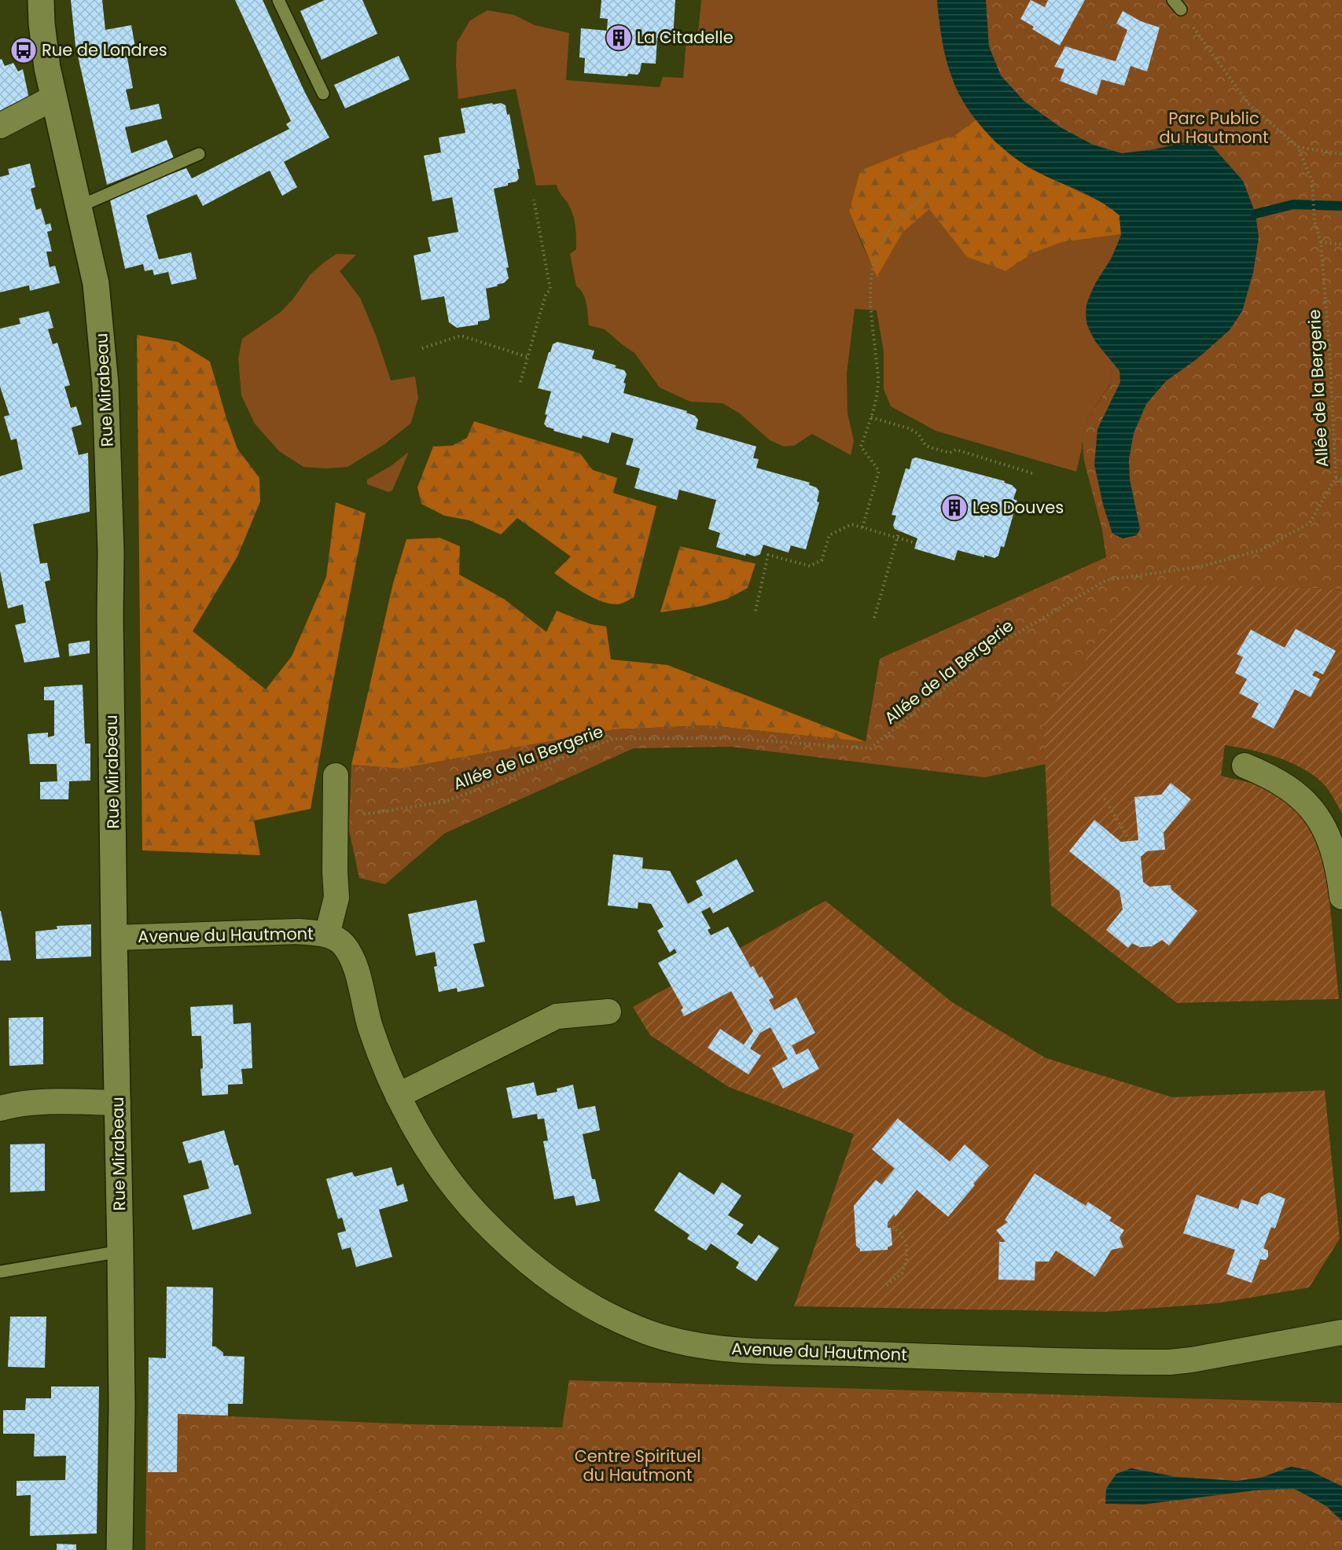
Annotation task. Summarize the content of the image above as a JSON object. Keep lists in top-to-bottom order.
{
  "streets": {
    "main road": ["Rue Mirabeau"],
    "street": ["Avenue du Hautmont"],
    "path": ["Allée de la Bergerie"]
  },
  "crossings": [
    ["Rue Mirabeau", "Avenue du Hautmont"]
  ],
  "parks": ["Parc Public du Hautmont", "Centre Spirituel du Hautmont"],
  "places": {
    "building": ["La Citadelle", "Les Douves"],
    "bus stop": ["Rue de Londres"]
  }
}
